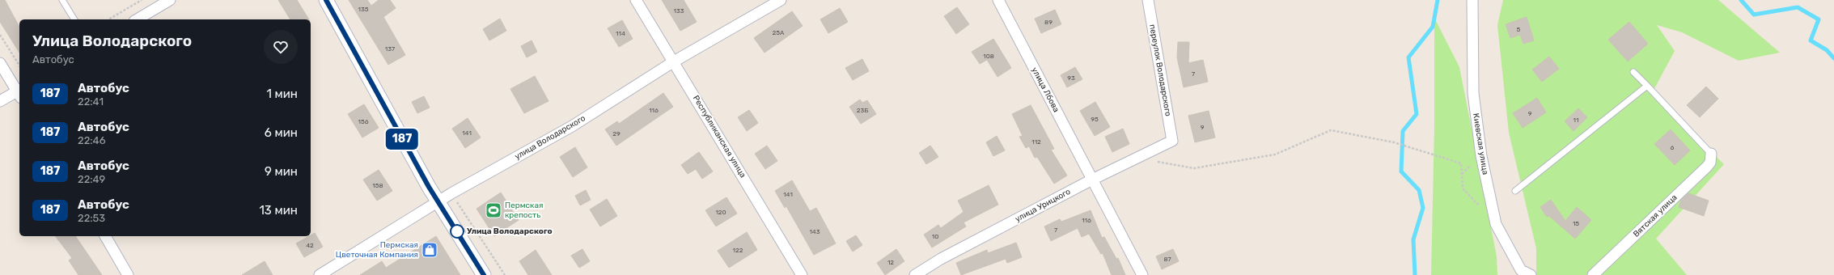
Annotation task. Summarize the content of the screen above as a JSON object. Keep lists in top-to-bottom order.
{
  "streets": {
    "street": [
      "переулок Володарского",
      "улица Лбова",
      "Республиканская улица",
      "улица Володарского",
      "Киевская улица",
      "улица Урицкого",
      "Вятская улица"
    ]
  },
  "crossings": [
    ["переулок Володарского", "улица Урицкого"],
    ["улица Лбова", "улица Урицкого"],
    ["Республиканская улица", "улица Володарского"]
  ],
  "places": {
    "sports": ["Пермская крепость"],
    "other": ["Улица Володарского"],
    "shop": ["Пермская Цветочная Компания"]
  },
  "lines": ["bus line 187"],
  "house_numbers": [
    "135",
    "133",
    "89",
    "5",
    "25А",
    "114",
    "137",
    "108",
    "7",
    "93",
    "116",
    "23Б",
    "9",
    "95",
    "11",
    "156",
    "9",
    "141",
    "29",
    "112",
    "6",
    "158",
    "141",
    "120",
    "116",
    "15",
    "7",
    "143",
    "10",
    "42",
    "122",
    "87",
    "12"
  ],
  "page": {
    "on_map": "187",
    "heading": ["Улица Володарского", "Автобус"],
    "list": [
      {
        "mark": "187",
        "name": "Автобус",
        "note": "22:41",
        "value": "1 мин"
      },
      {
        "mark": "187",
        "name": "Автобус",
        "note": "22:46",
        "value": "6 мин"
      },
      {
        "mark": "187",
        "name": "Автобус",
        "note": "22:49",
        "value": "9 мин"
      },
      {
        "mark": "187",
        "name": "Автобус",
        "note": "22:53",
        "value": "13 мин"
      }
    ]
  }
}
